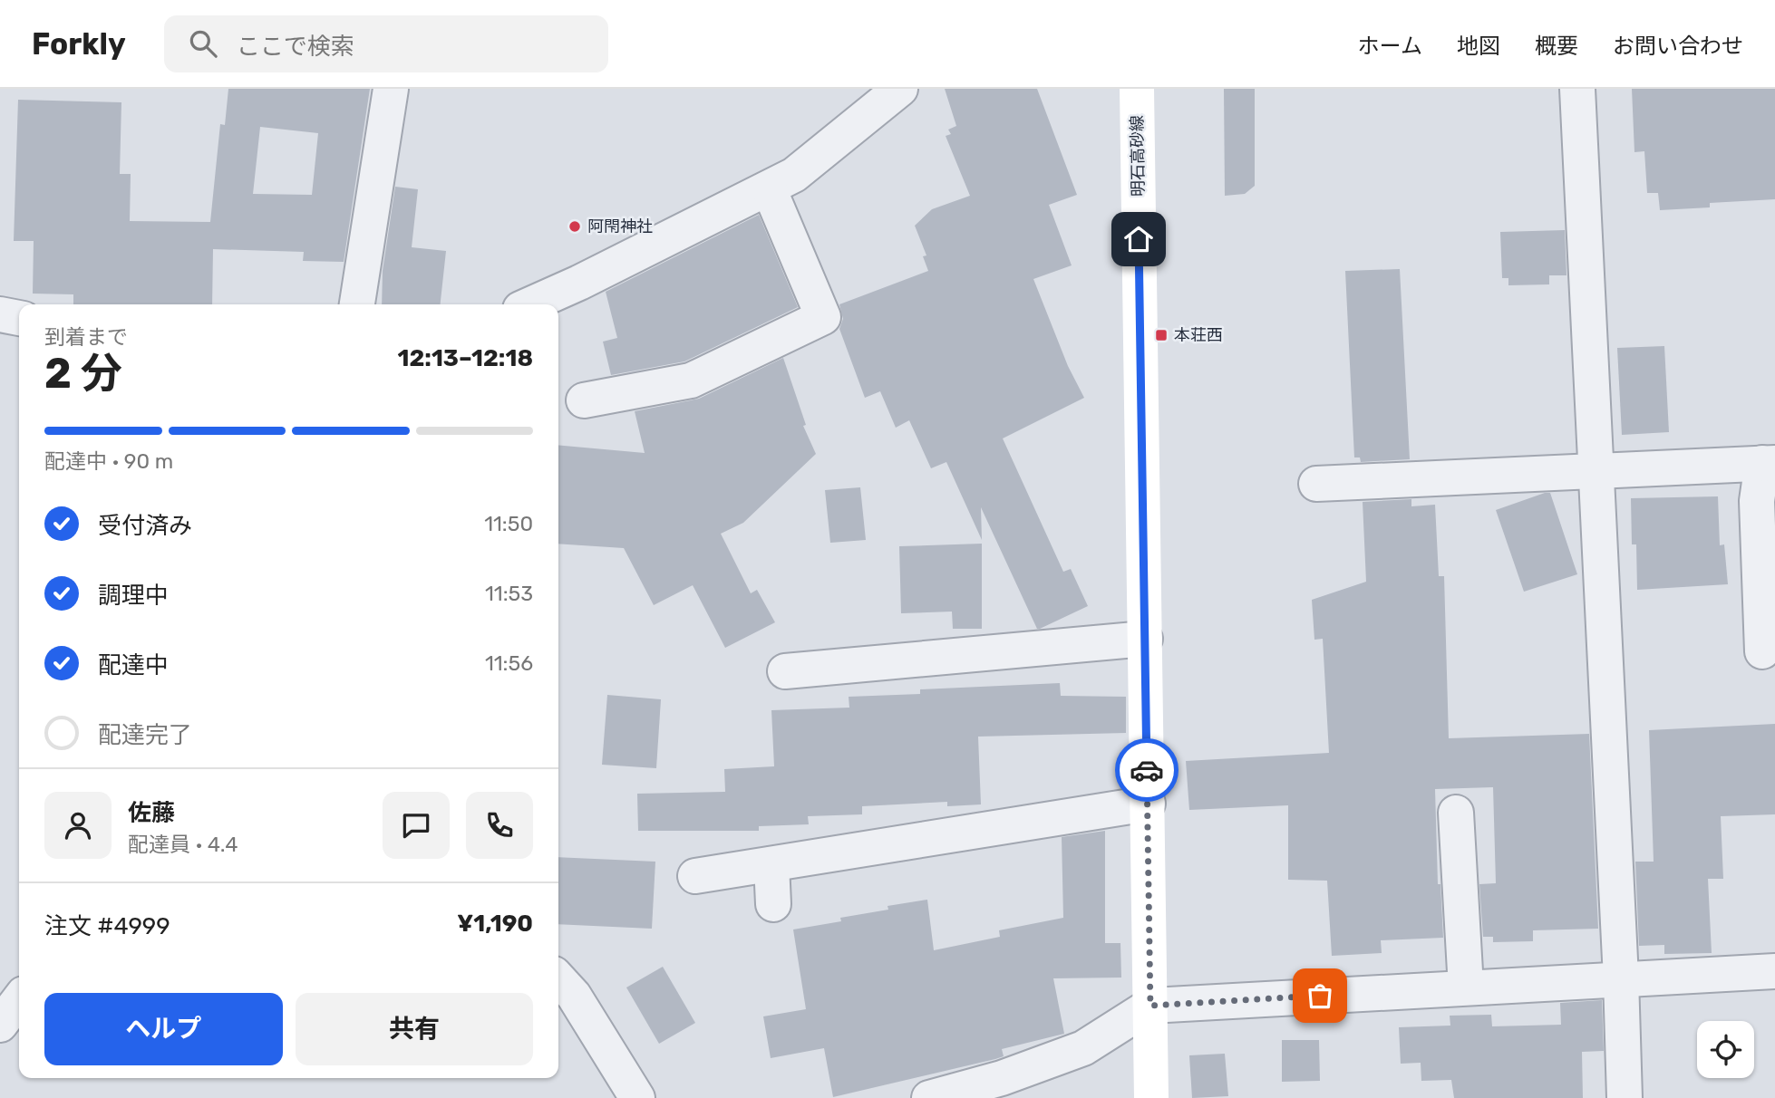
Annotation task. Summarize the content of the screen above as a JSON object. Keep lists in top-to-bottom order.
{
  "streets": {
    "main road": ["明石高砂線"]
  },
  "places": {
    "other": ["阿閇神社"],
    "transit": ["本荘西"]
  },
  "page": {
    "header": "Forkly",
    "search": "ここで検索",
    "nav": [
      "ホーム",
      "地図",
      "概要",
      "お問い合わせ"
    ],
    "heading": ["2 分", "到着まで", "12:13–12:18"],
    "panel": [
      "佐藤",
      "配達員 · 4.4",
      "注文 #4999",
      "¥1,190"
    ],
    "bar": "配達中 · 90 m",
    "list": [
      ["受付済み", "11:50"],
      ["調理中", "11:53"],
      ["配達中", "11:56"],
      "配達完了"
    ],
    "buttons": ["ヘルプ", "共有"]
  }
}
